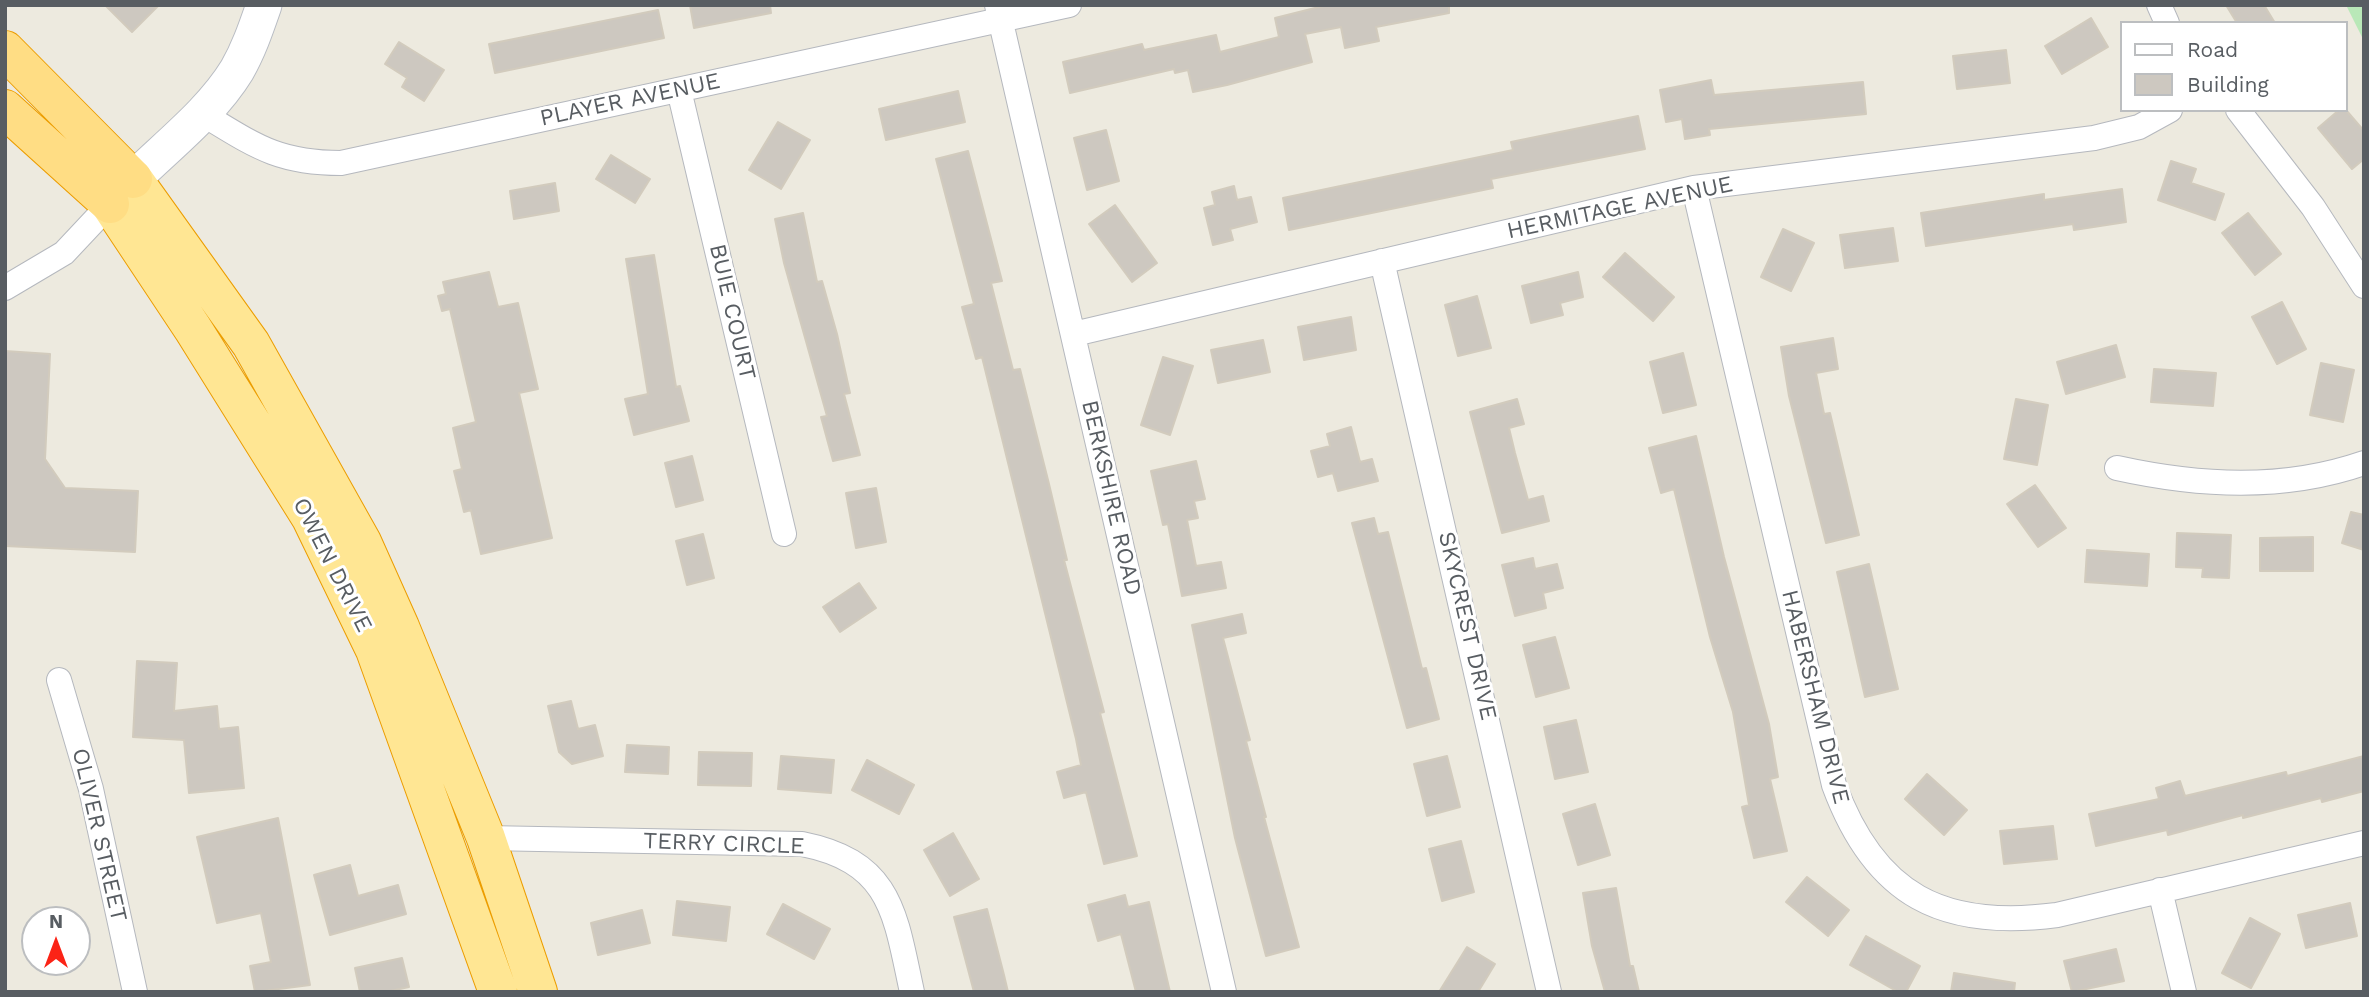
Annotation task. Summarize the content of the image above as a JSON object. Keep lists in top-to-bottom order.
{
  "streets": {
    "highway": ["OWEN DRIVE"],
    "street": [
      "PLAYER AVENUE",
      "HERMITAGE AVENUE",
      "BUIE COURT",
      "BERKSHIRE ROAD",
      "SKYCREST DRIVE",
      "HABERSHAM DRIVE",
      "OLIVER STREET",
      "TERRY CIRCLE"
    ]
  },
  "crossings": [
    ["PLAYER AVENUE", "BUIE COURT"],
    ["PLAYER AVENUE", "BERKSHIRE ROAD"],
    ["HERMITAGE AVENUE", "BERKSHIRE ROAD"],
    ["HERMITAGE AVENUE", "SKYCREST DRIVE"],
    ["HERMITAGE AVENUE", "HABERSHAM DRIVE"],
    ["OWEN DRIVE", "TERRY CIRCLE"]
  ],
  "legend": ["Road", "Building"],
  "north": "top"
}
